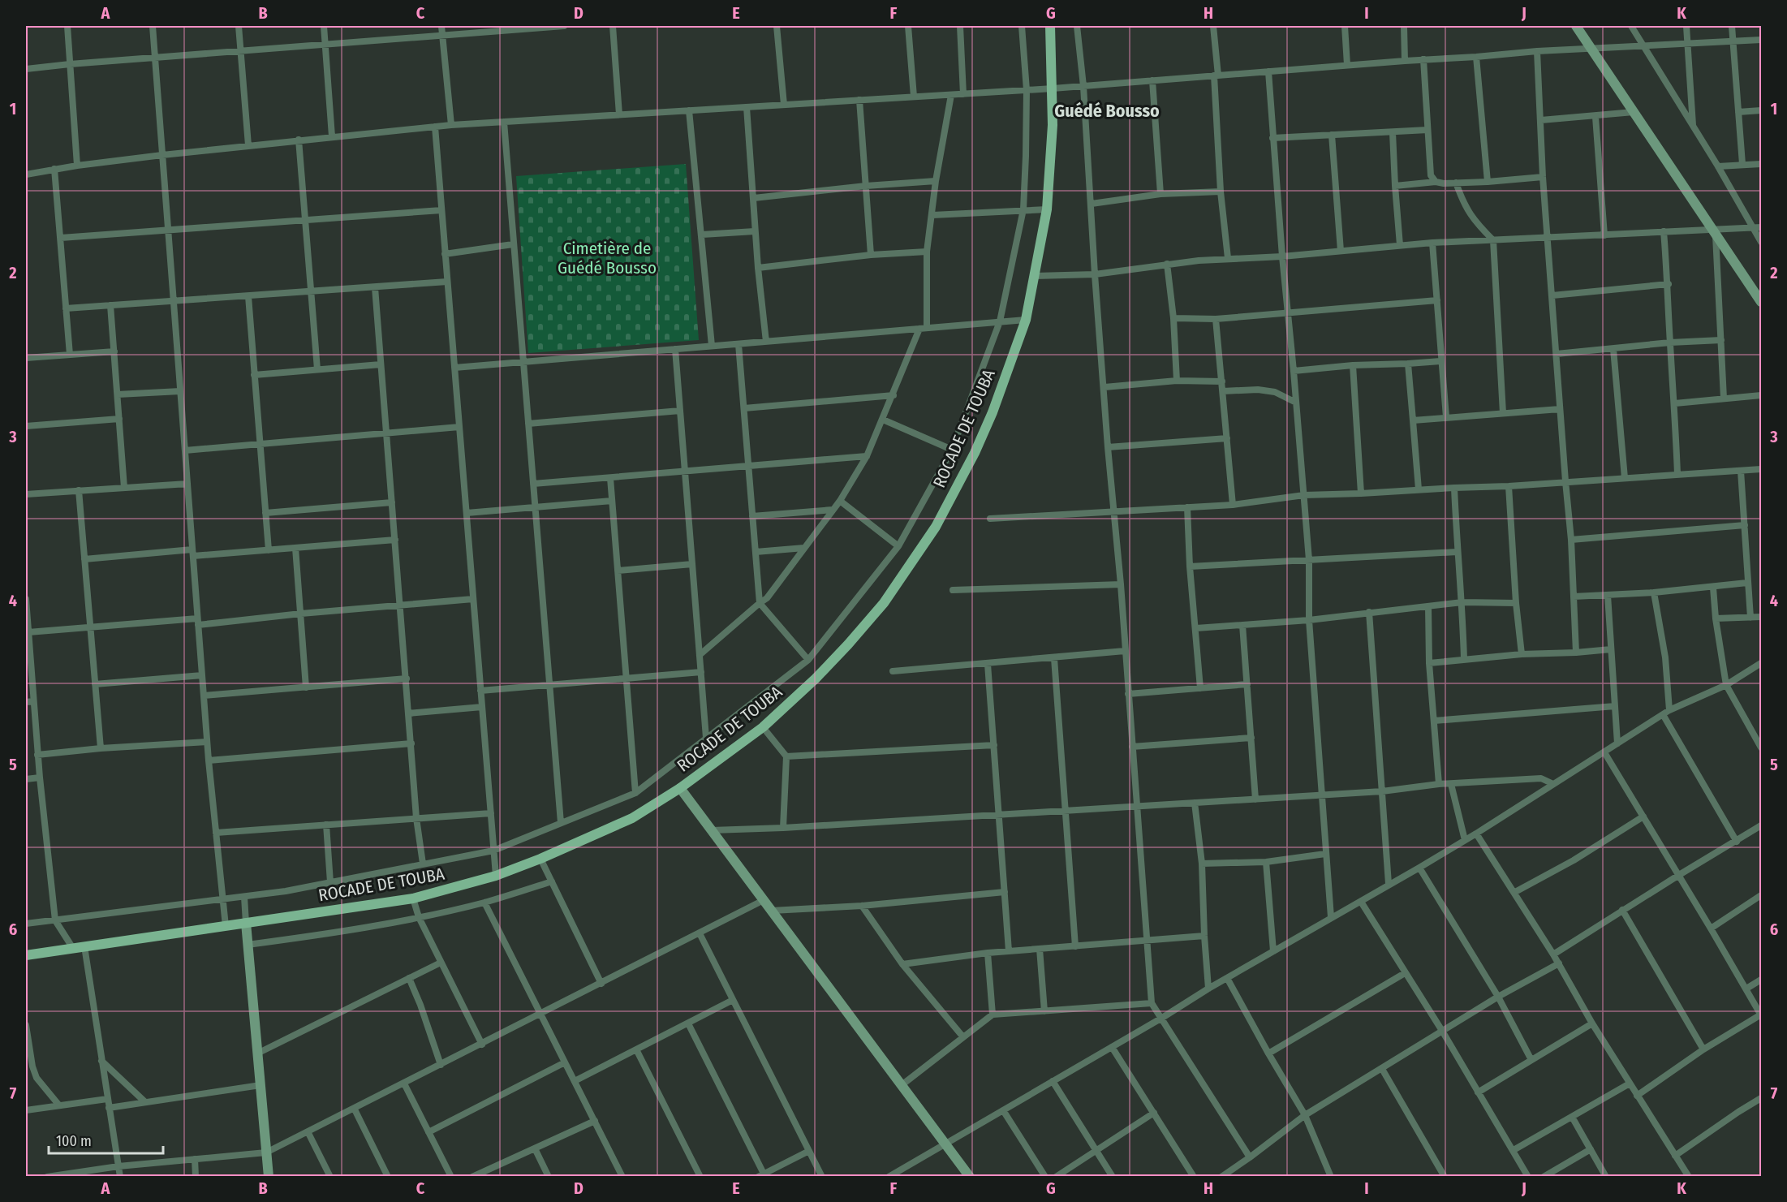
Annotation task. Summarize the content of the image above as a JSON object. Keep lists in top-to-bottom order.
{
  "streets": {
    "main road": ["ROCADE DE TOUBA"]
  },
  "districts": ["Guédé Bousso"],
  "parks": ["Cimetière de Guédé Bousso"],
  "scale_bar": "100 m",
  "grid": {
    "columns": [
      "A",
      "B",
      "C",
      "D",
      "E",
      "F",
      "G",
      "H",
      "I",
      "J",
      "K"
    ],
    "rows": [
      "1",
      "2",
      "3",
      "4",
      "5",
      "6",
      "7"
    ]
  }
}
